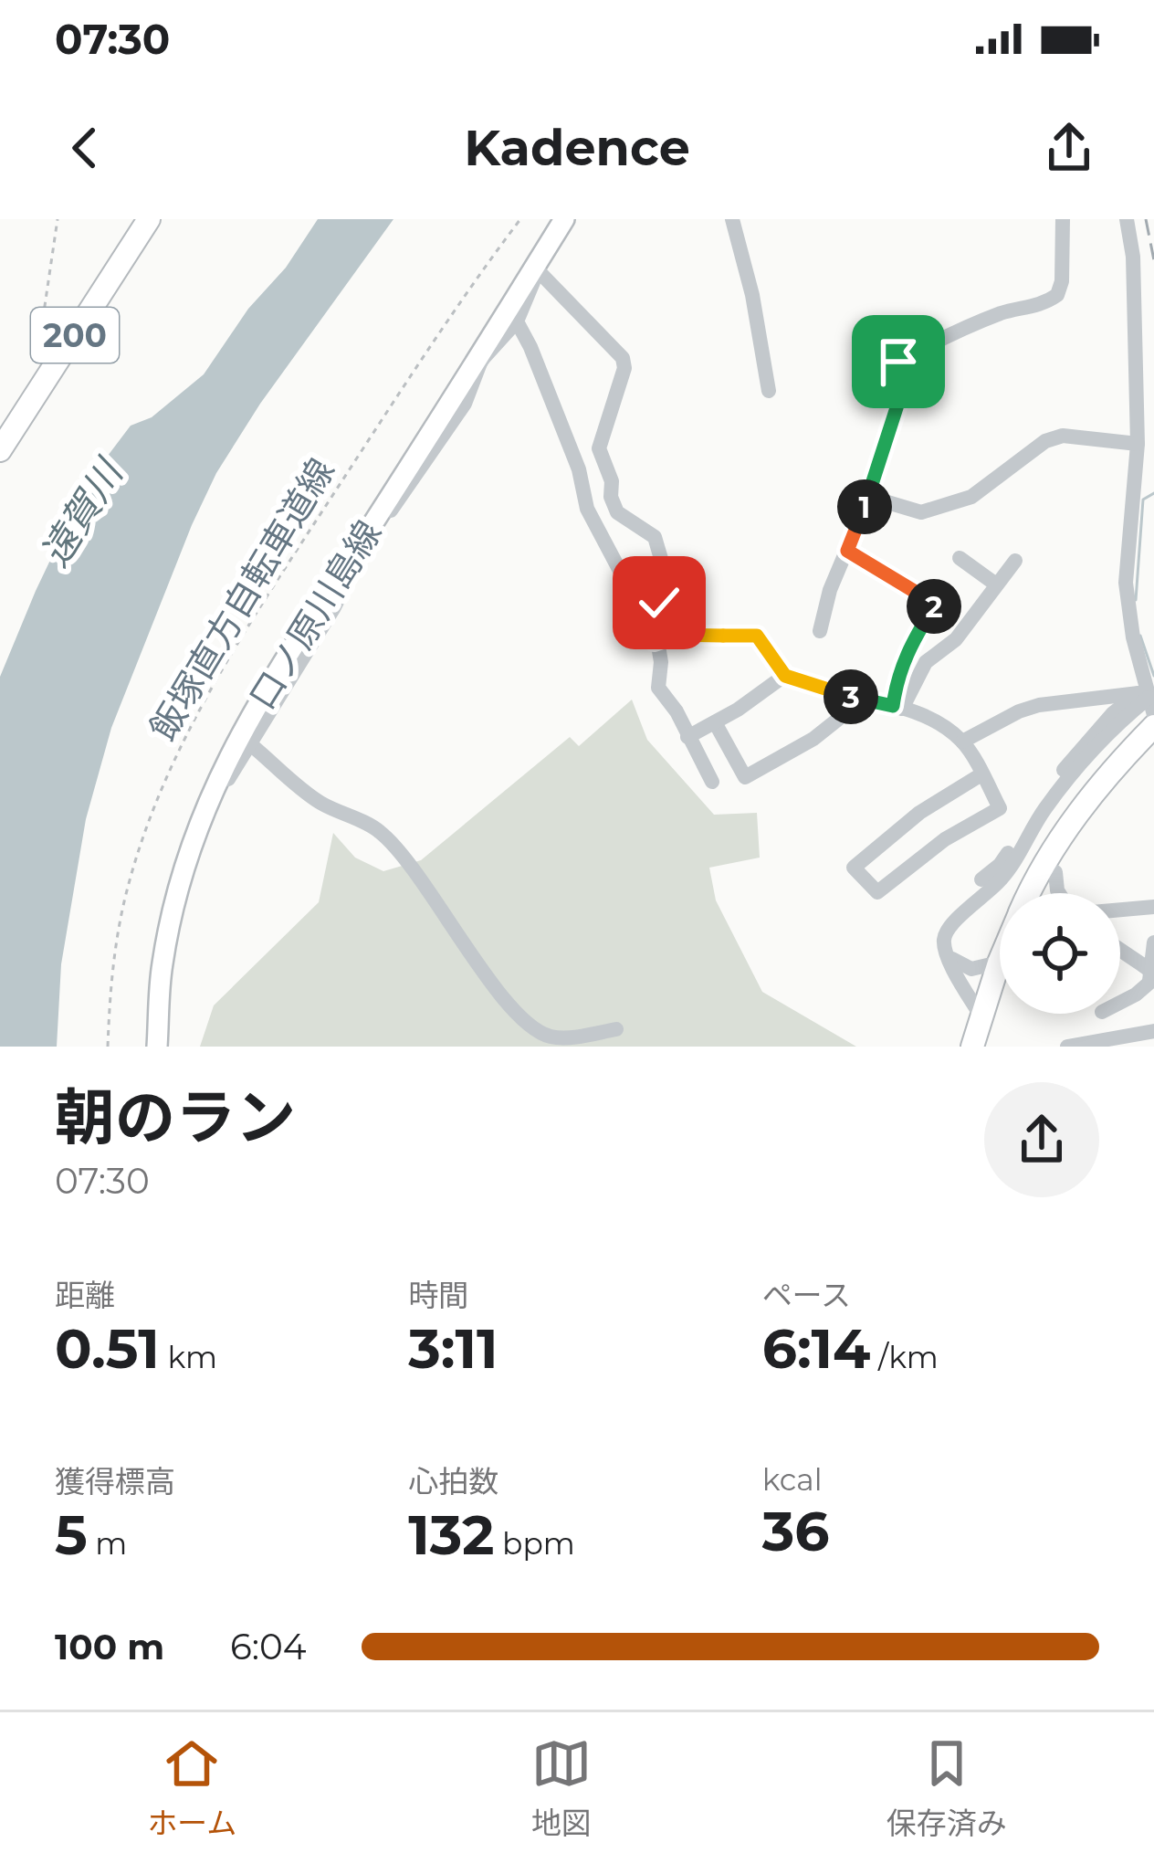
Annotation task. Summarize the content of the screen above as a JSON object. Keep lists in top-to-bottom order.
{
  "streets": {
    "highway": ["200"],
    "main road": ["口ノ原川島線"],
    "path": ["飯塚直方自転車道線"]
  },
  "water": ["遠賀川"],
  "page": {
    "status": "07:30",
    "header": "Kadence",
    "pins": ["1", "2", "3"],
    "heading": ["朝のラン", "07:30"],
    "stats": [
      ["距離", "0.51 km"],
      ["時間", "3:11"],
      ["ペース", "6:14 /km"],
      ["獲得標高", "5 m"],
      ["心拍数", "132 bpm"],
      ["kcal", "36"]
    ],
    "list": [
      {
        "name": "100 m",
        "note": "6:04"
      }
    ],
    "tabs": ["ホーム", "地図", "保存済み"]
  }
}
